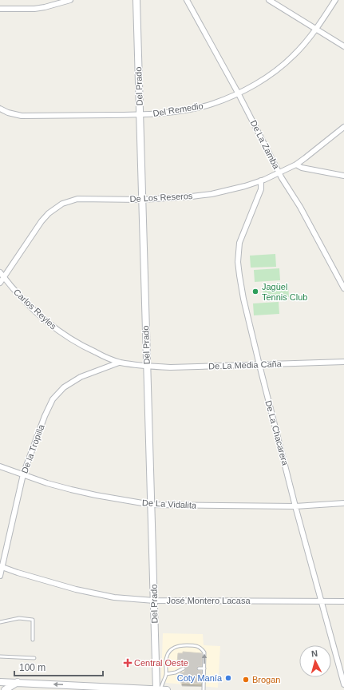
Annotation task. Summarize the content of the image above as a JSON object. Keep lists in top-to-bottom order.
{
  "streets": {
    "street": [
      "Del Prado",
      "Del Remedio",
      "De La Zamba",
      "De Los Reseros",
      "Carlos Reyles",
      "De La Media Caña",
      "De La Chacarera",
      "De la Tropilla",
      "De La Vidalita",
      "José Montero Lacasa"
    ]
  },
  "crossings": [
    ["Del Prado", "Del Remedio"],
    ["Del Prado", "De Los Reseros"],
    ["Del Prado", "Carlos Reyles"],
    ["Del Prado", "De La Media Caña"],
    ["Del Prado", "De La Vidalita"],
    ["Del Prado", "José Montero Lacasa"],
    ["Del Remedio", "De La Zamba"],
    ["De La Zamba", "De Los Reseros"],
    ["De Los Reseros", "Carlos Reyles"],
    ["De Los Reseros", "De La Chacarera"],
    ["Carlos Reyles", "De La Media Caña"],
    ["Carlos Reyles", "De la Tropilla"],
    ["De La Media Caña", "De La Chacarera"],
    ["De La Chacarera", "De La Vidalita"],
    ["De La Chacarera", "José Montero Lacasa"],
    ["De la Tropilla", "De La Vidalita"],
    ["De la Tropilla", "José Montero Lacasa"]
  ],
  "places": {
    "other": ["Jagüel Tennis Club", "Coty Manía", "Brogan"],
    "health": ["Central Oeste"]
  },
  "scale_bar": "100 m",
  "north": "top"
}
